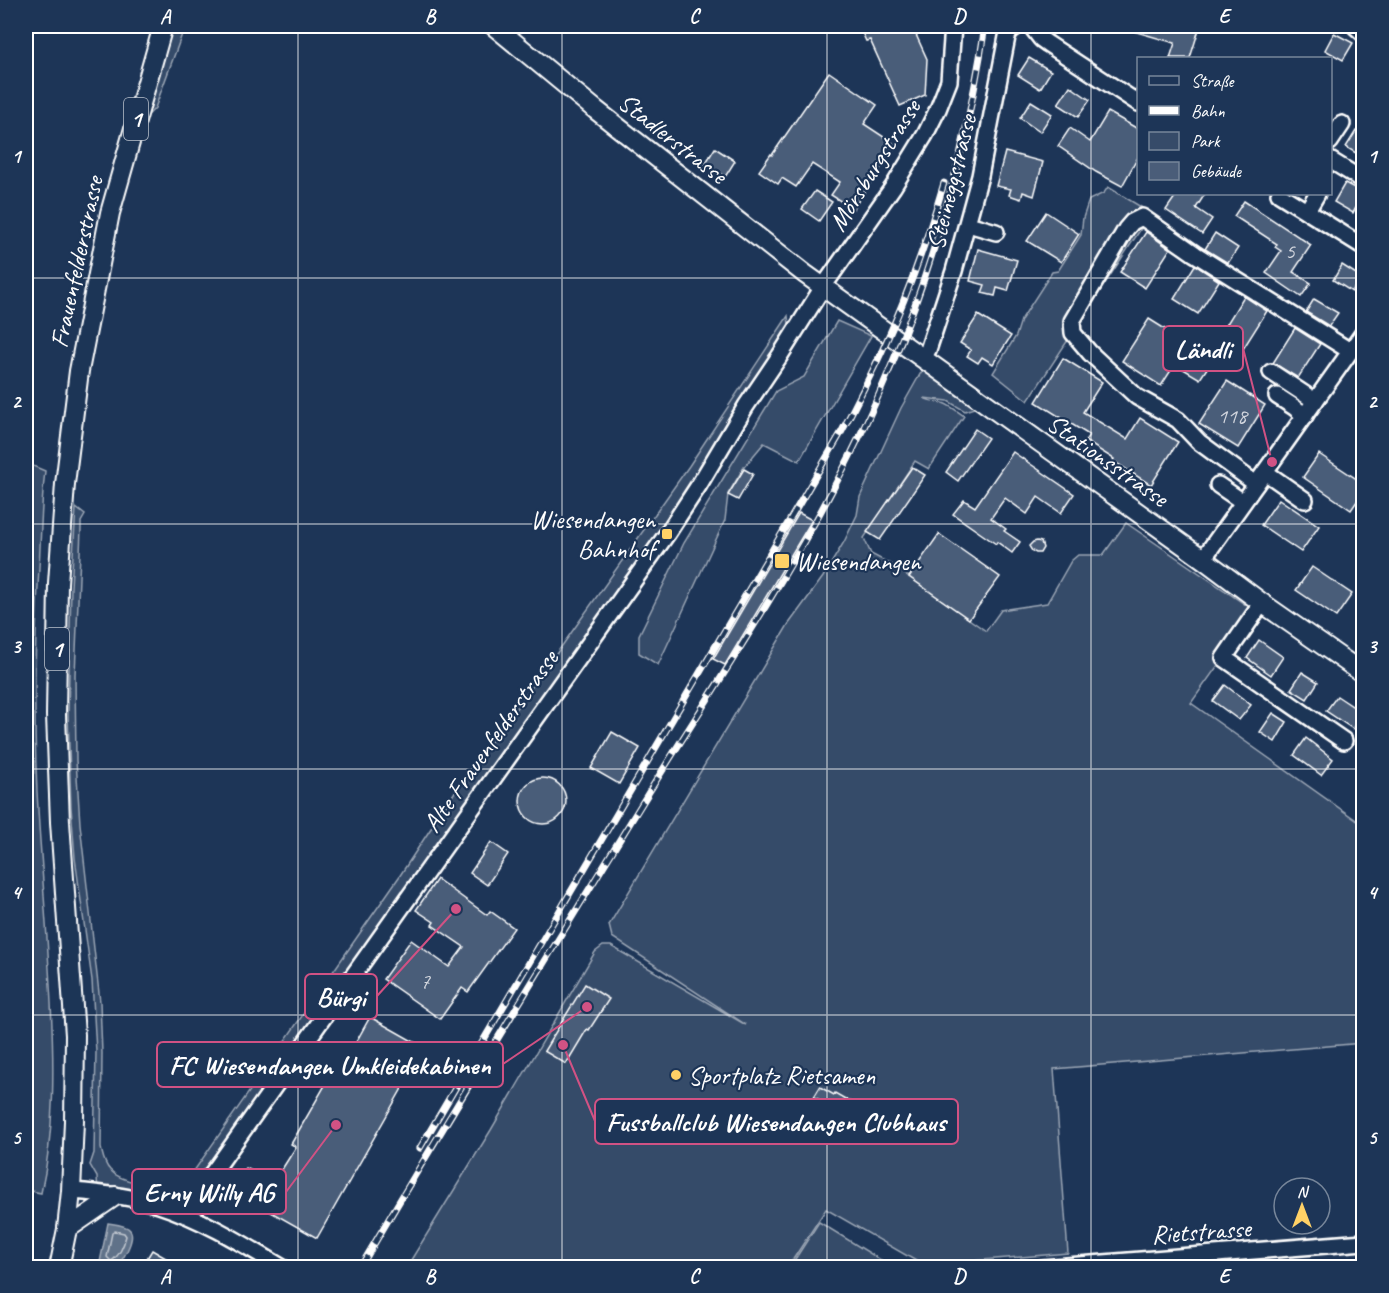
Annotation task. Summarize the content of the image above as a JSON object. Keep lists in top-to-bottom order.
{
  "streets": {
    "main road": [
      "1",
      "Stadlerstrasse",
      "Frauenfelderstrasse",
      "Stationsstrasse"
    ],
    "street": [
      "Mörsburgstrasse",
      "Steineggstrasse",
      "Alte Frauenfelderstrasse",
      "Rietstrasse"
    ]
  },
  "crossings": [
    ["Stadlerstrasse", "Mörsburgstrasse"],
    ["Stadlerstrasse", "Stationsstrasse"],
    ["Stadlerstrasse", "Alte Frauenfelderstrasse"],
    ["Mörsburgstrasse", "Stationsstrasse"],
    ["Mörsburgstrasse", "Alte Frauenfelderstrasse"],
    ["Stationsstrasse", "Alte Frauenfelderstrasse"]
  ],
  "places": {
    "other": [
      "Ländli",
      "Bürgi",
      "FC Wiesendangen Umkleidekabinen",
      "Fussballclub Wiesendangen Clubhaus",
      "Sportplatz Rietsamen",
      "Erny Willy AG"
    ],
    "transit": ["Wiesendangen Bahnhof", "Wiesendangen"]
  },
  "house_numbers": ["5", "118", "7"],
  "legend": [
    "Straße",
    "Bahn",
    "Park",
    "Gebäude"
  ],
  "north": "top",
  "grid": {
    "columns": [
      "A",
      "B",
      "C",
      "D",
      "E"
    ],
    "rows": [
      "1",
      "2",
      "3",
      "4",
      "5"
    ]
  }
}
